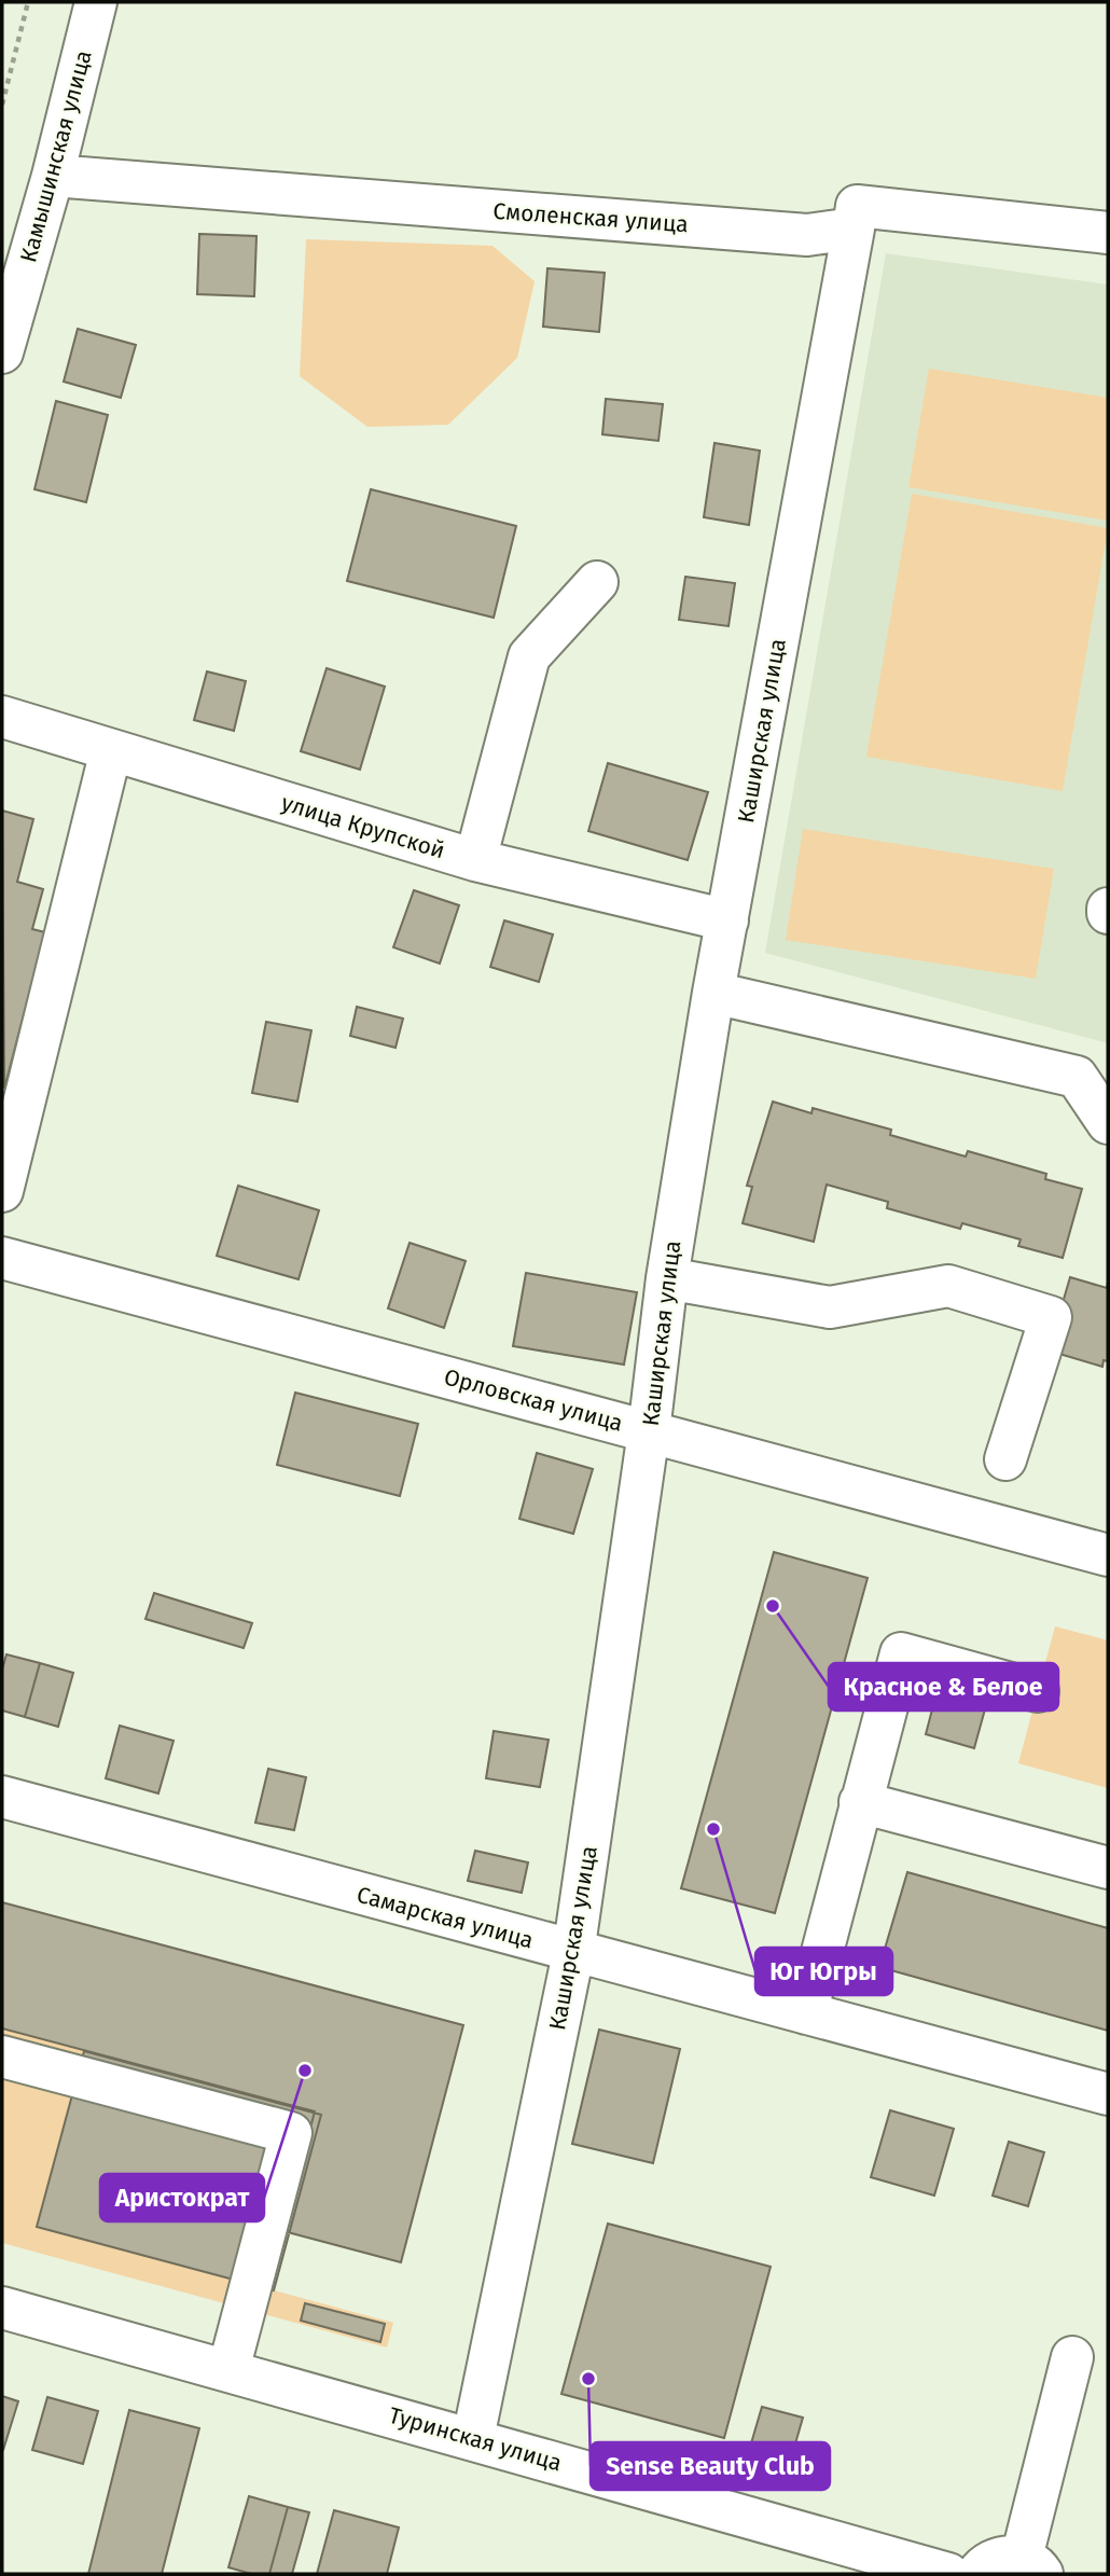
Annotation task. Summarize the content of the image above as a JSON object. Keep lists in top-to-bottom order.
{
  "streets": {
    "street": [
      "Камышинская улица",
      "Смоленская улица",
      "Каширская улица",
      "улица Крупской",
      "Орловская улица",
      "Самарская улица",
      "Туринская улица"
    ]
  },
  "crossings": [
    ["Камышинская улица", "Смоленская улица"],
    ["Смоленская улица", "Каширская улица"],
    ["Каширская улица", "улица Крупской"],
    ["Каширская улица", "Орловская улица"],
    ["Каширская улица", "Самарская улица"],
    ["Каширская улица", "Туринская улица"]
  ],
  "places": [
    "Красное & Белое",
    "Юг Югры",
    "Аристократ",
    "Sense Beauty Club"
  ]
}
